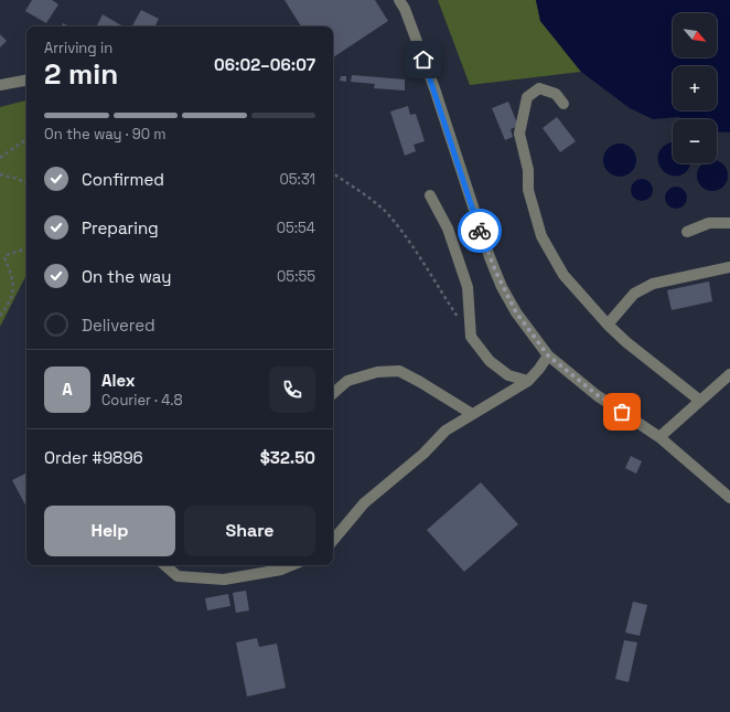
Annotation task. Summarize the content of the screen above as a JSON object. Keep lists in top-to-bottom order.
{
  "north": "bottom right",
  "page": {
    "map_buttons": ["+", "−"],
    "heading": ["2 min", "Arriving in", "06:02–06:07"],
    "panel": [
      "Alex",
      "Courier · 4.8",
      "Order #9896",
      "$32.50"
    ],
    "bar": "On the way · 90 m",
    "list": [
      ["Confirmed", "05:31"],
      ["Preparing", "05:54"],
      ["On the way", "05:55"],
      "Delivered"
    ],
    "round": "A",
    "buttons": ["Help", "Share"]
  }
}
